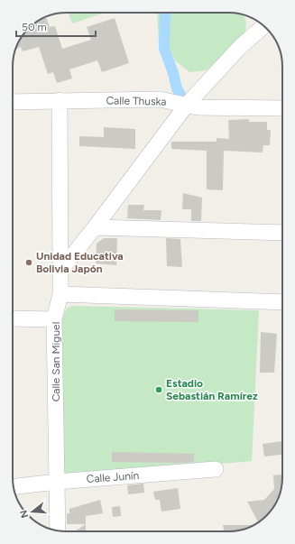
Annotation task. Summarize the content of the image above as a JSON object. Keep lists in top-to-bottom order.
{
  "streets": {
    "street": ["Calle Thuska", "Calle San Miguel", "Calle Junín"]
  },
  "crossings": [
    ["Calle Thuska", "Calle San Miguel"],
    ["Calle San Miguel", "Calle Junín"]
  ],
  "places": ["Unidad Educativa Bolivia Japón", "Estadio Sebastián Ramírez"],
  "scale_bar": "50 m",
  "north": "left"
}
